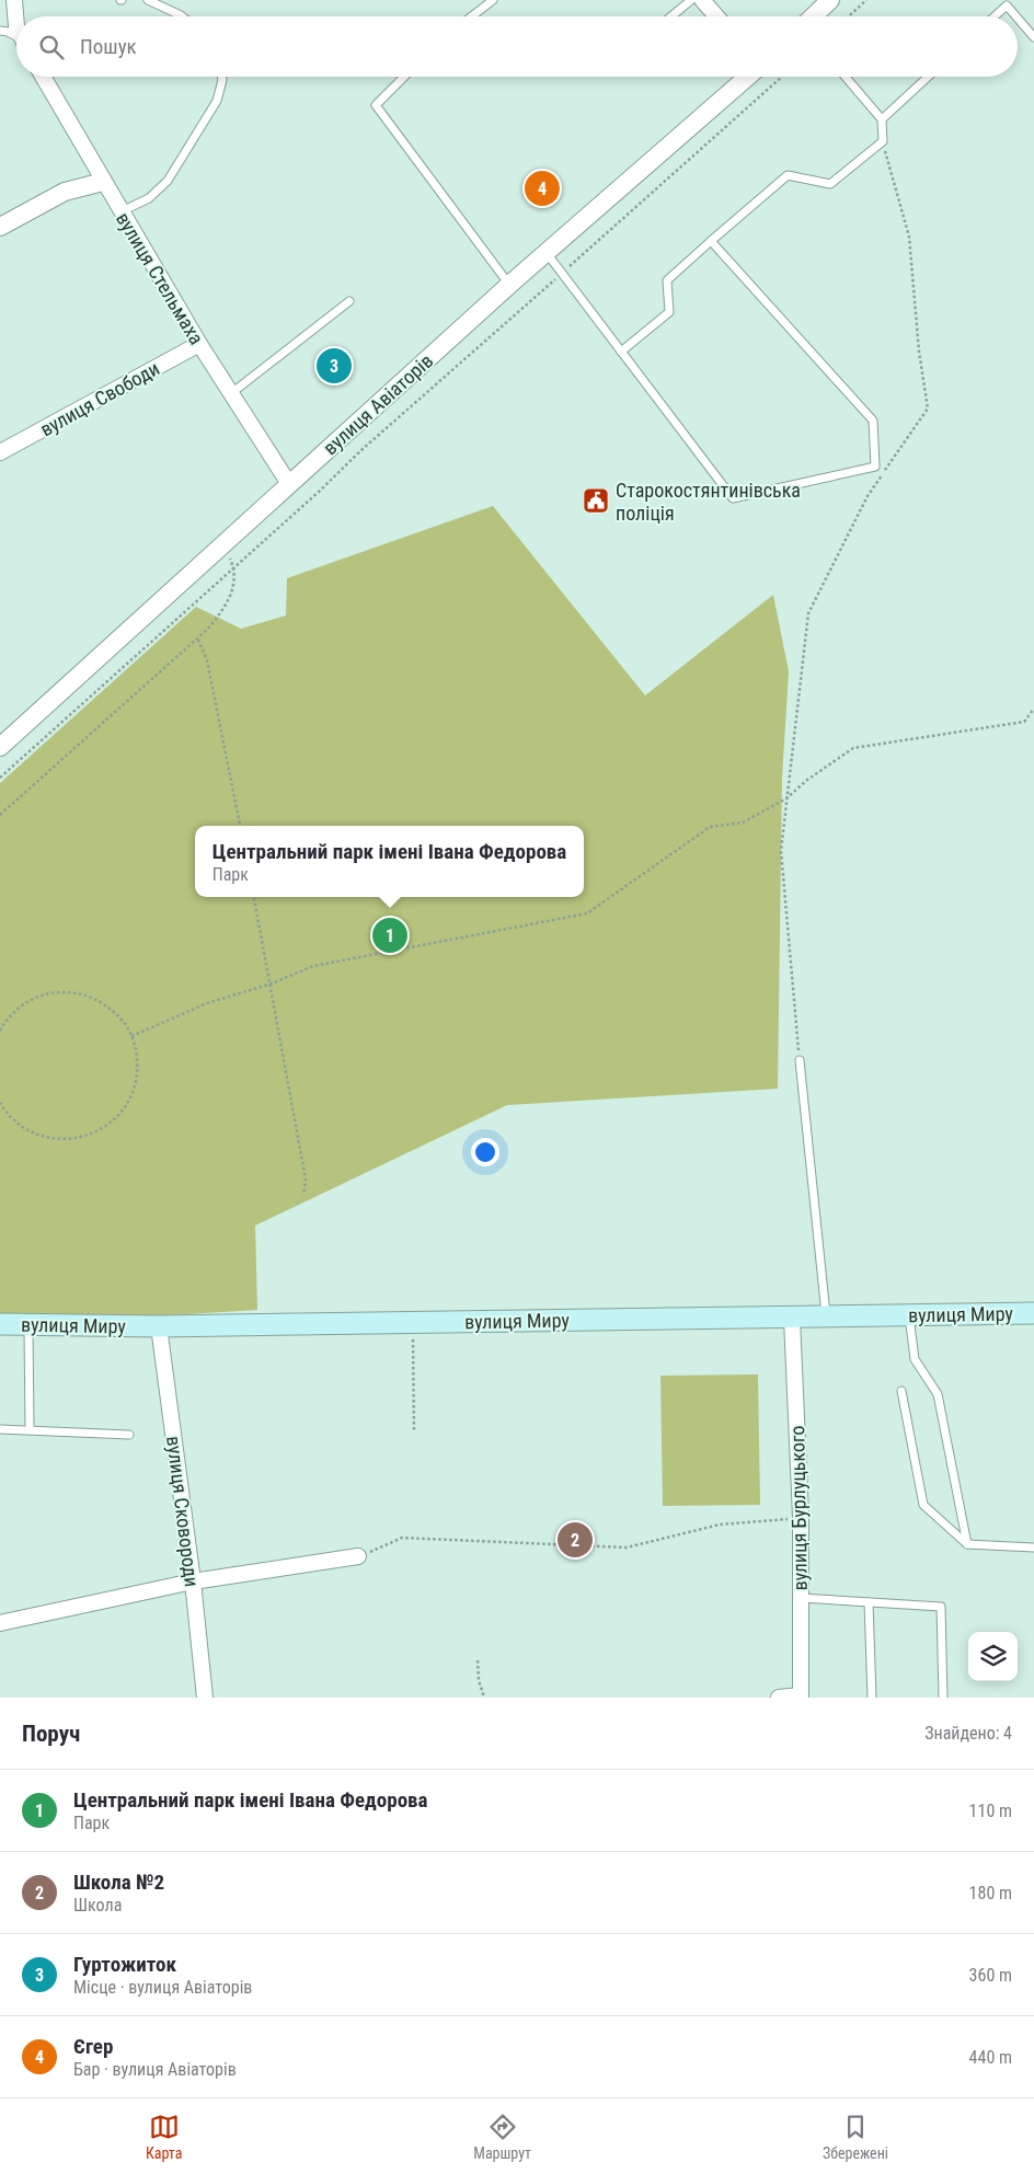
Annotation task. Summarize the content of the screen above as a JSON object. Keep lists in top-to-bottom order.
{
  "streets": {
    "main road": ["вулиця Миру"],
    "street": [
      "вулиця Стельмаха",
      "вулиця Свободи",
      "вулиця Авіаторів",
      "вулиця Бурлуцького",
      "вулиця Сковороди"
    ]
  },
  "crossings": [
    ["вулиця Стельмаха", "вулиця Свободи"],
    ["вулиця Стельмаха", "вулиця Авіаторів"],
    ["вулиця Миру", "вулиця Бурлуцького"],
    ["вулиця Миру", "вулиця Сковороди"]
  ],
  "places": {
    "public building": ["Старокостянтинівська поліція"]
  },
  "page": {
    "search": "Пошук",
    "pins": [
      "4",
      "3",
      "1",
      "2"
    ],
    "popup": ["Центральний парк імені Івана Федорова", "Парк"],
    "heading": ["Поруч", "Знайдено: 4"],
    "list": [
      {
        "mark": "1",
        "name": "Центральний парк імені Івана Федорова",
        "note": "Парк",
        "value": "110 m"
      },
      {
        "mark": "2",
        "name": "Школа №2",
        "note": "Школа",
        "value": "180 m"
      },
      {
        "mark": "3",
        "name": "Гуртожиток",
        "note": "Місце · вулиця Авіаторів",
        "value": "360 m"
      },
      {
        "mark": "4",
        "name": "Єгер",
        "note": "Бар · вулиця Авіаторів",
        "value": "440 m"
      }
    ],
    "nav": ["Карта", "Маршрут", "Збережені"]
  }
}
